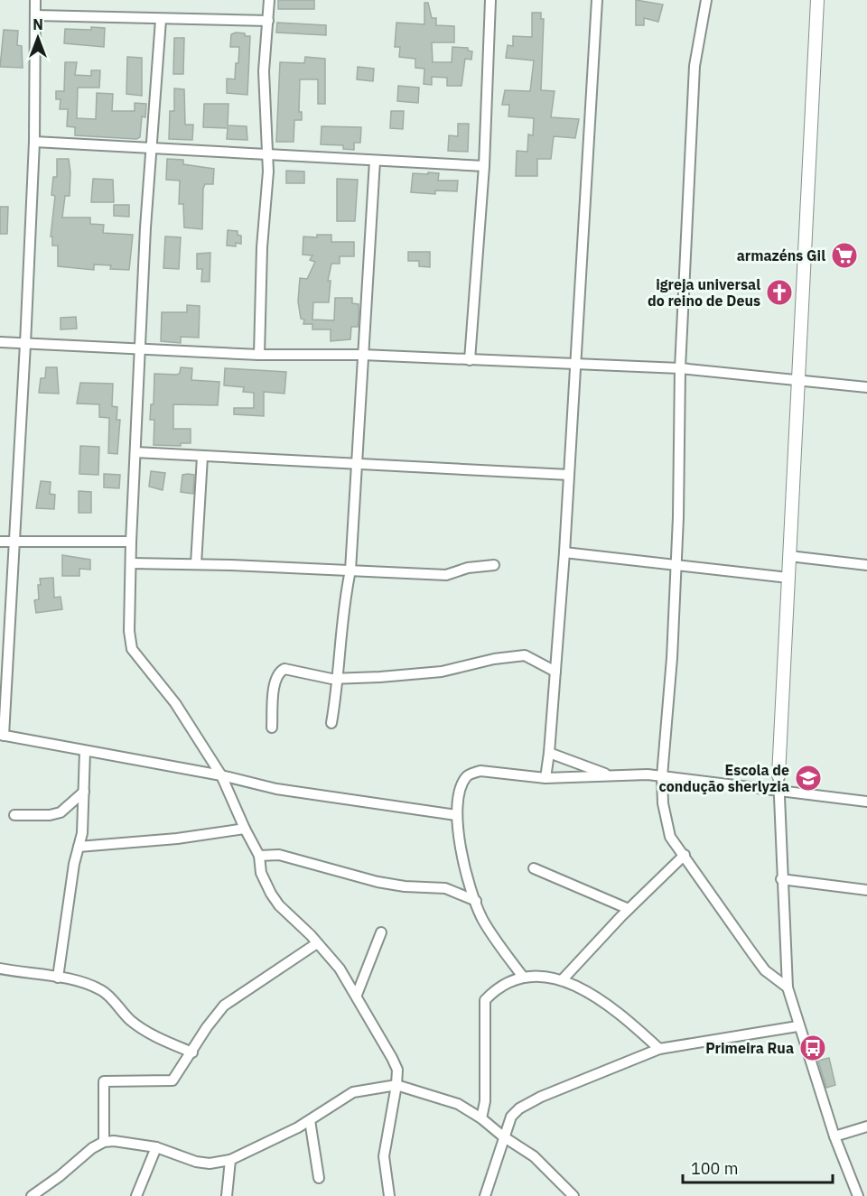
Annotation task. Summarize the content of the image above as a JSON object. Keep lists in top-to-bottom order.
{
  "places": {
    "supermarket": ["armazéns Gil"],
    "church": ["igreja universal do reino de Deus"],
    "school or university": ["Escola de condução sherlyzia"],
    "bus stop": ["Primeira Rua"]
  },
  "scale_bar": "100 m",
  "north": "top"
}
